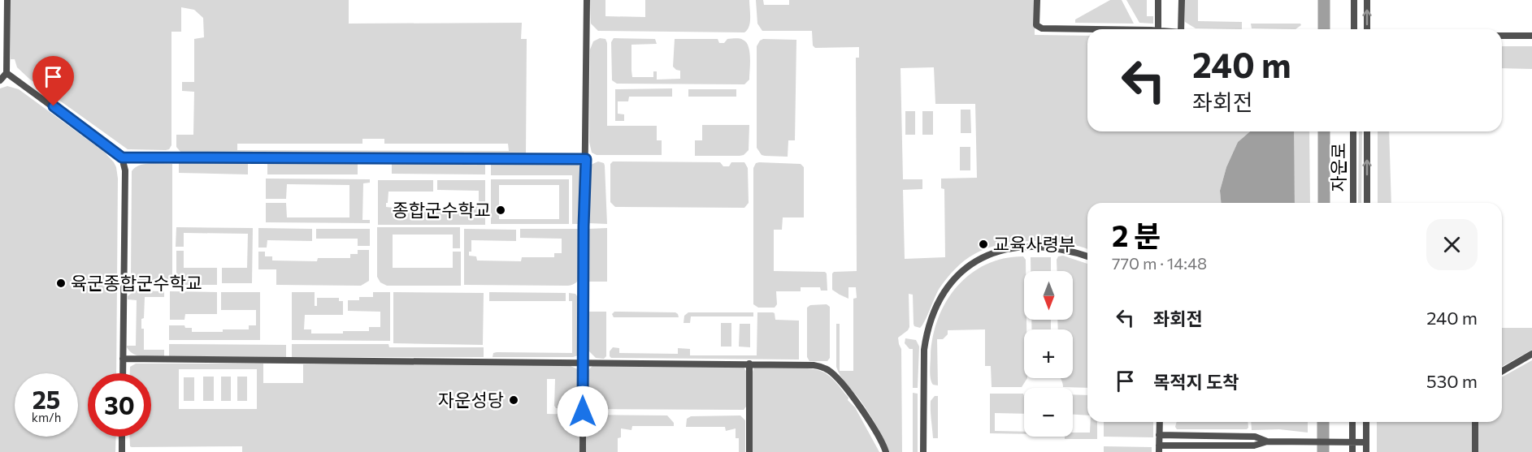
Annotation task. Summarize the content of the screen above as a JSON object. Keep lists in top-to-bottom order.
{
  "streets": {
    "street": ["자운로"]
  },
  "places": [
    "종합군수학교",
    "교육사령부",
    "육군종합군수학교",
    "자운성당"
  ],
  "north": "bottom",
  "page": {
    "turn": ["240 m", "좌회전"],
    "heading": ["2 분", "770 m · 14:48"],
    "map_buttons": ["+", "−"],
    "list": [
      {
        "name": "좌회전",
        "value": "240 m"
      },
      {
        "name": "목적지 도착",
        "value": "530 m"
      }
    ],
    "speed": "25 km/h",
    "limit": "30"
  }
}
